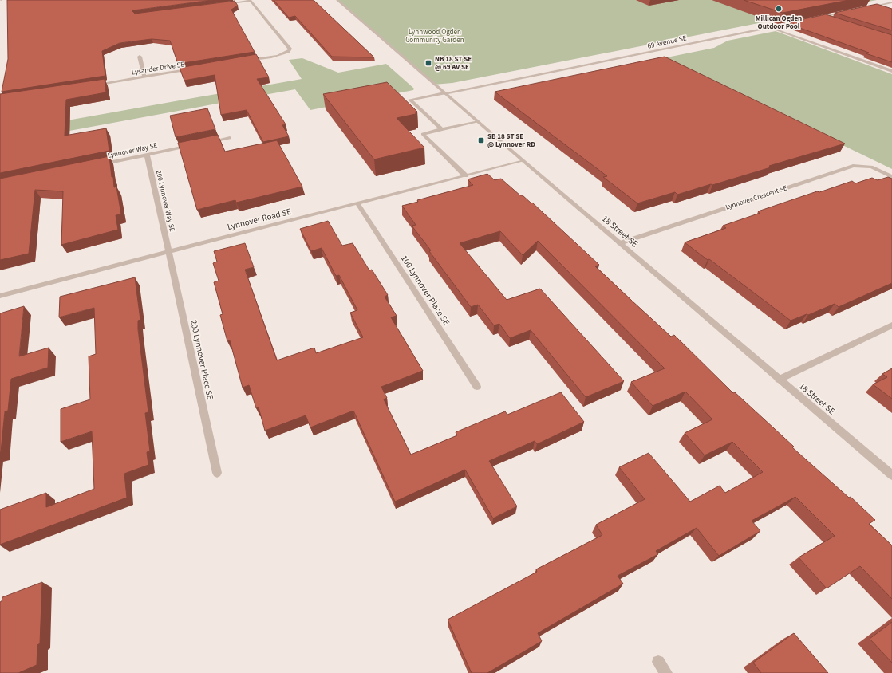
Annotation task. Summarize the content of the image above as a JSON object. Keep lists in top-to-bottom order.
{
  "streets": {
    "street": [
      "69 Avenue SE",
      "Lysander Drive SE",
      "Lynnover Way SE",
      "Lynnover Crescent SE",
      "200 Lynnover Way SE",
      "Lynnover Road SE",
      "18 Street SE",
      "100 Lynnover Place SE",
      "200 Lynnover Place SE"
    ]
  },
  "crossings": [
    ["69 Avenue SE", "18 Street SE"],
    ["Lynnover Way SE", "200 Lynnover Way SE"],
    ["Lynnover Crescent SE", "18 Street SE"],
    ["200 Lynnover Way SE", "Lynnover Road SE"],
    ["200 Lynnover Way SE", "200 Lynnover Place SE"],
    ["Lynnover Road SE", "18 Street SE"],
    ["Lynnover Road SE", "100 Lynnover Place SE"],
    ["Lynnover Road SE", "200 Lynnover Place SE"]
  ],
  "parks": ["Lynnwood Ogden Community Garden"],
  "places": {
    "other": ["Millican Ogden Outdoor Pool"],
    "transit": ["NB 18 ST SE @ 69 AV SE", "SB 18 ST SE @ Lynnover RD"]
  }
}
